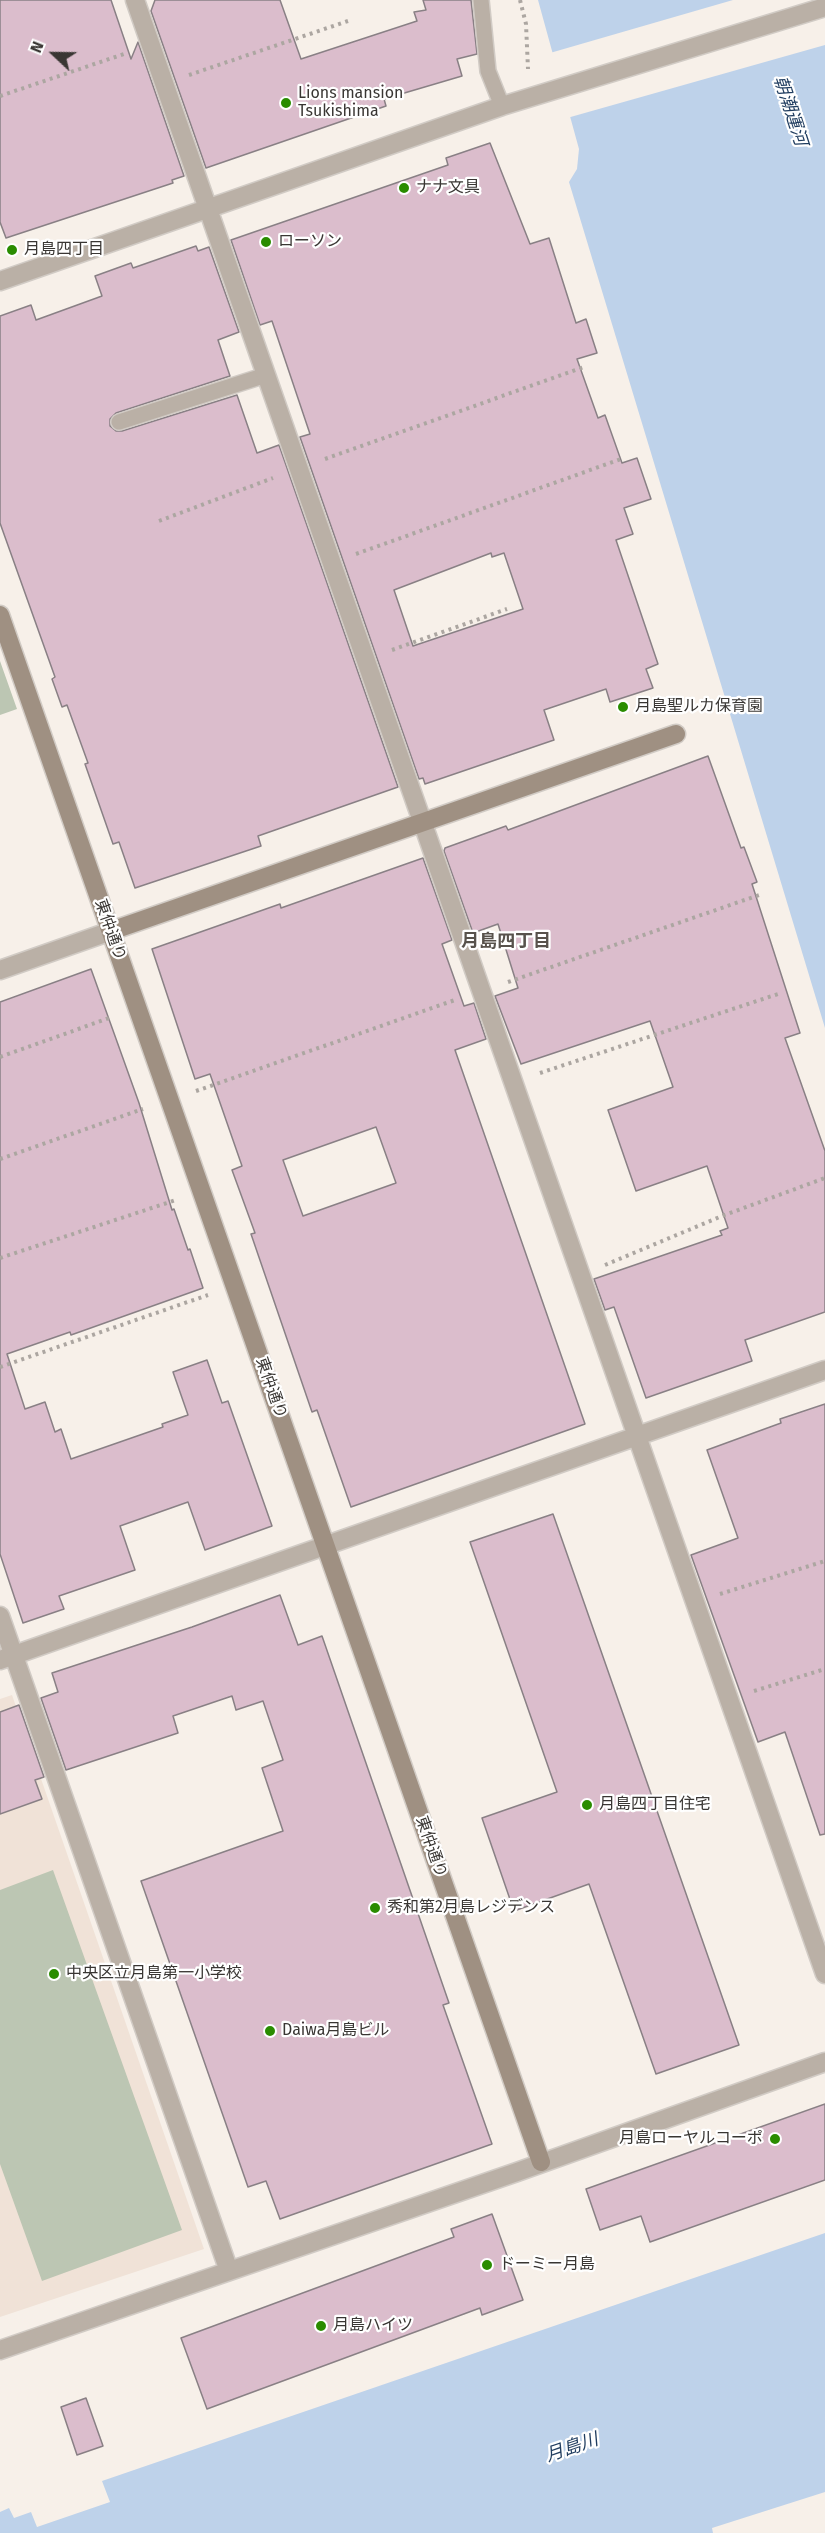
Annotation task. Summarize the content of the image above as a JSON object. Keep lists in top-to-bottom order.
{
  "streets": {
    "street": ["東仲通り"]
  },
  "districts": ["月島四丁目"],
  "water": ["朝潮運河", "月島川"],
  "places": [
    "Lions mansion Tsukishima",
    "ナナ文具",
    "ローソン",
    "月島四丁目",
    "月島聖ルカ保育園",
    "月島四丁目住宅",
    "秀和第2月島レジデンス",
    "中央区立月島第一小学校",
    "Daiwa月島ビル",
    "月島ローヤルコーポ",
    "ドーミー月島",
    "月島ハイツ"
  ],
  "north": "left"
}
